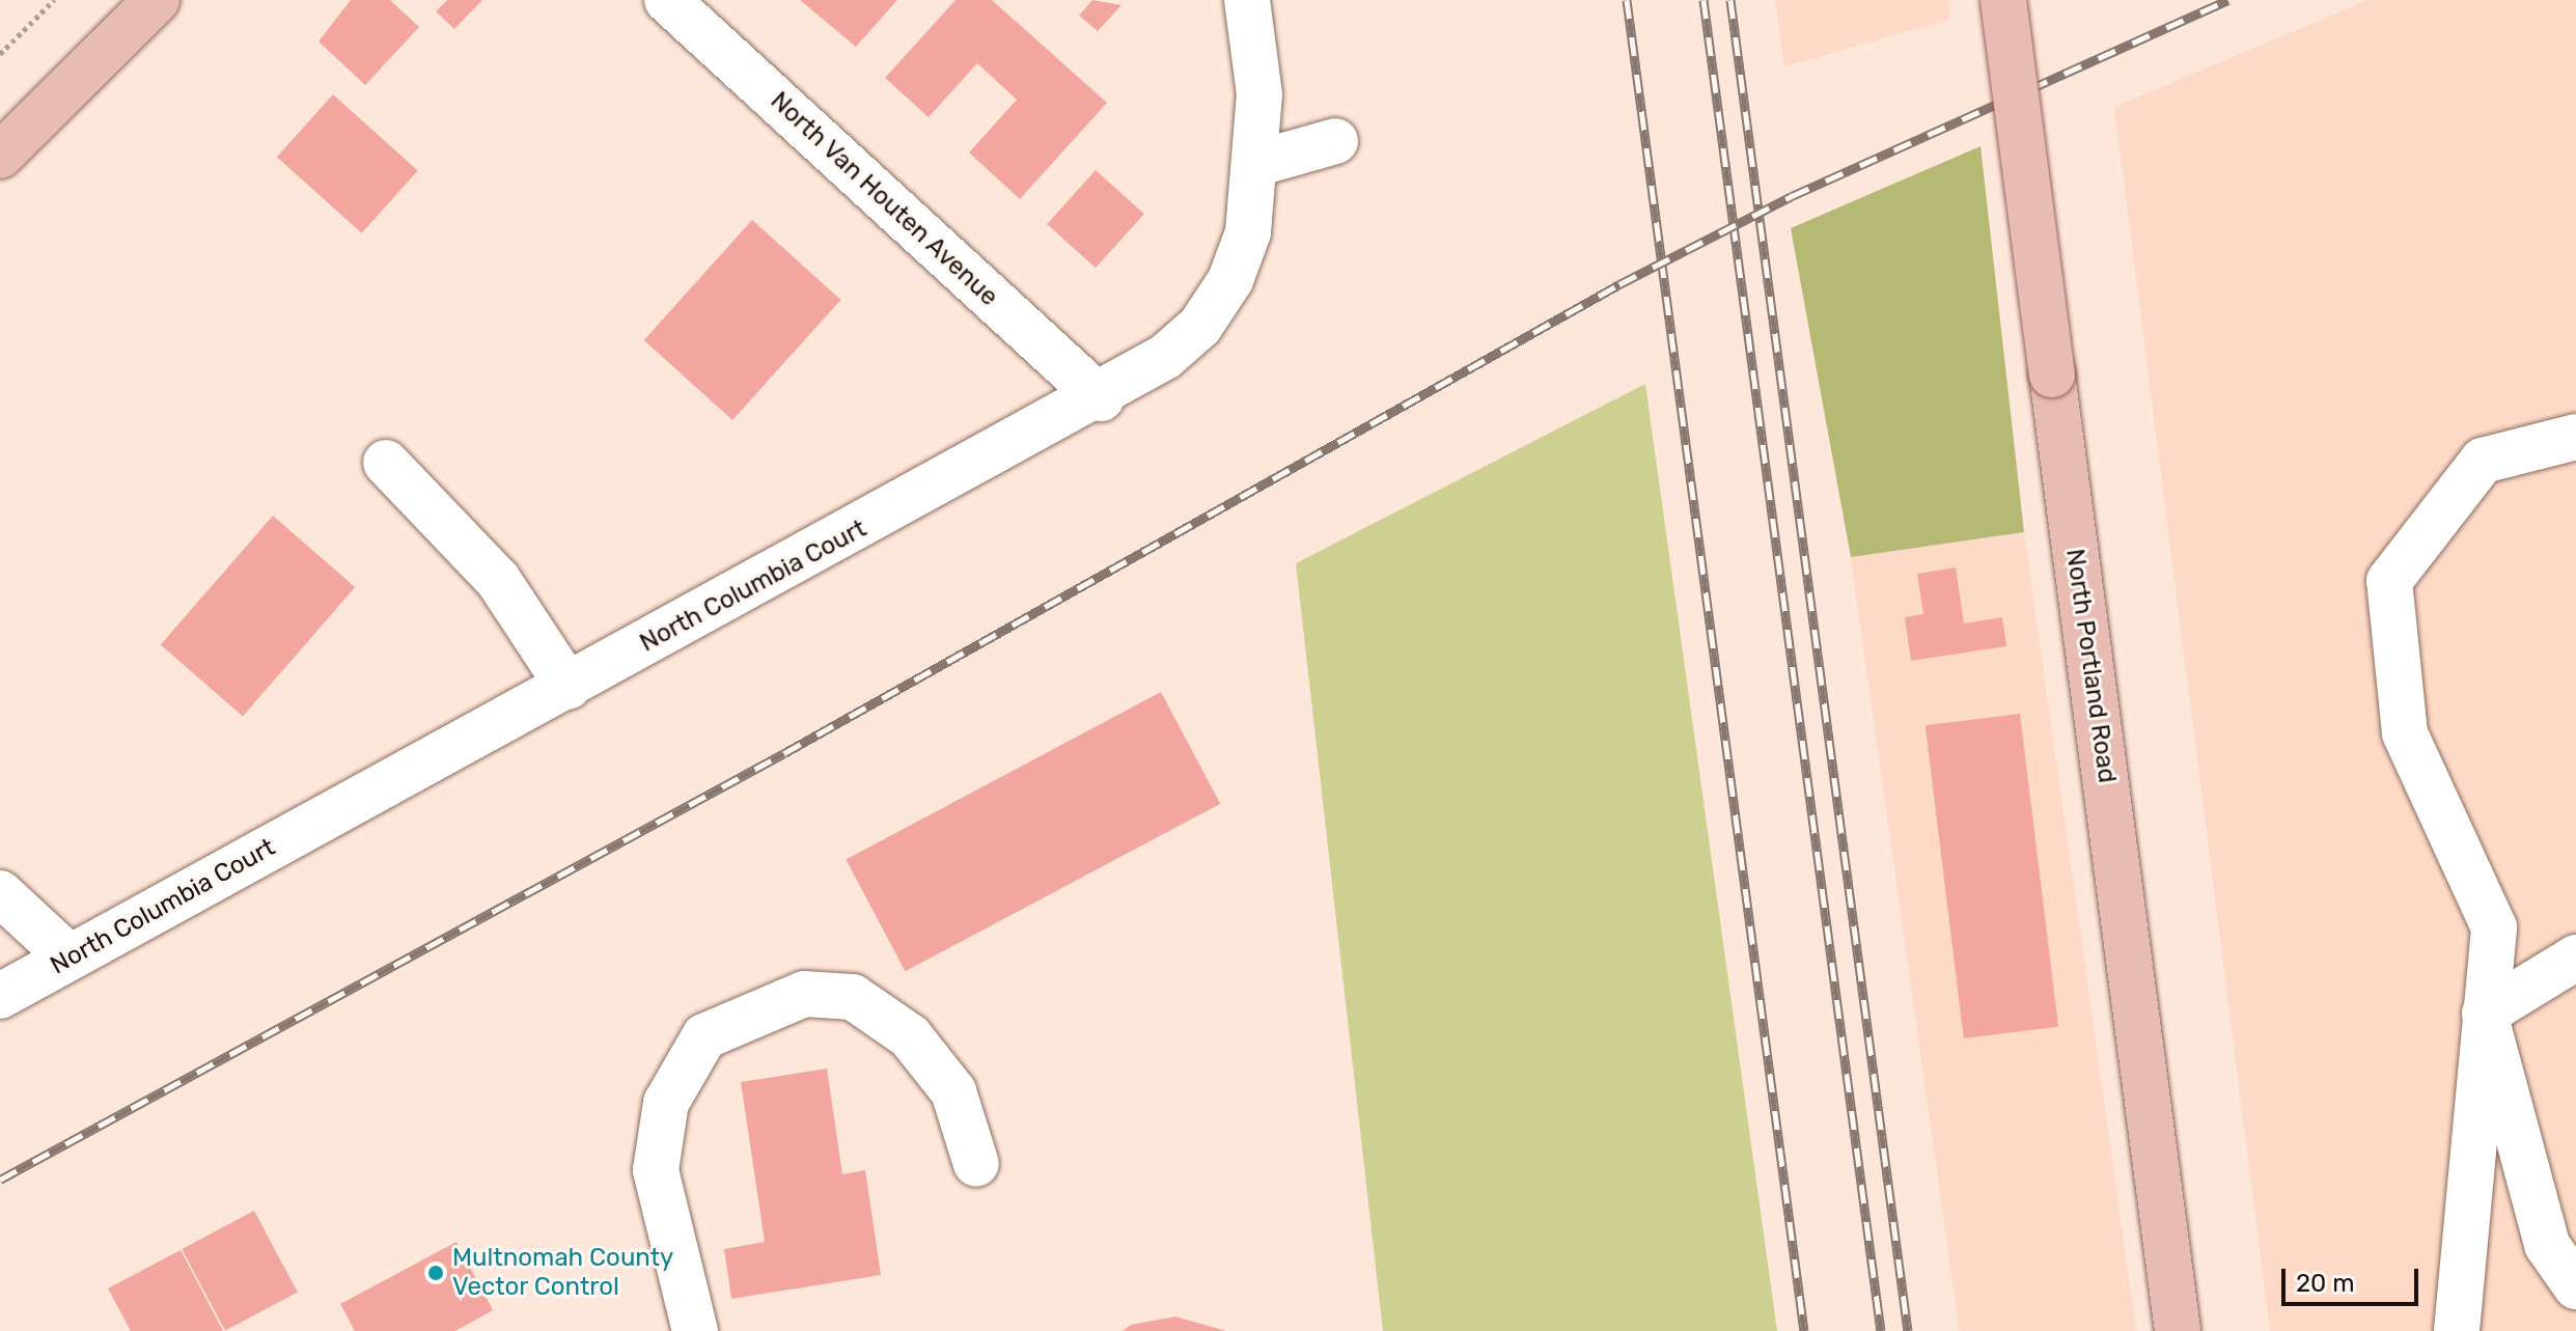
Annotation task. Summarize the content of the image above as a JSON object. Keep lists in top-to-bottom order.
{
  "streets": {
    "main road": ["North Portland Road"],
    "street": ["North Van Houten Avenue", "North Columbia Court"]
  },
  "crossings": [
    ["North Van Houten Avenue", "North Columbia Court"]
  ],
  "places": ["Multnomah County Vector Control"],
  "scale_bar": "20 m"
}
